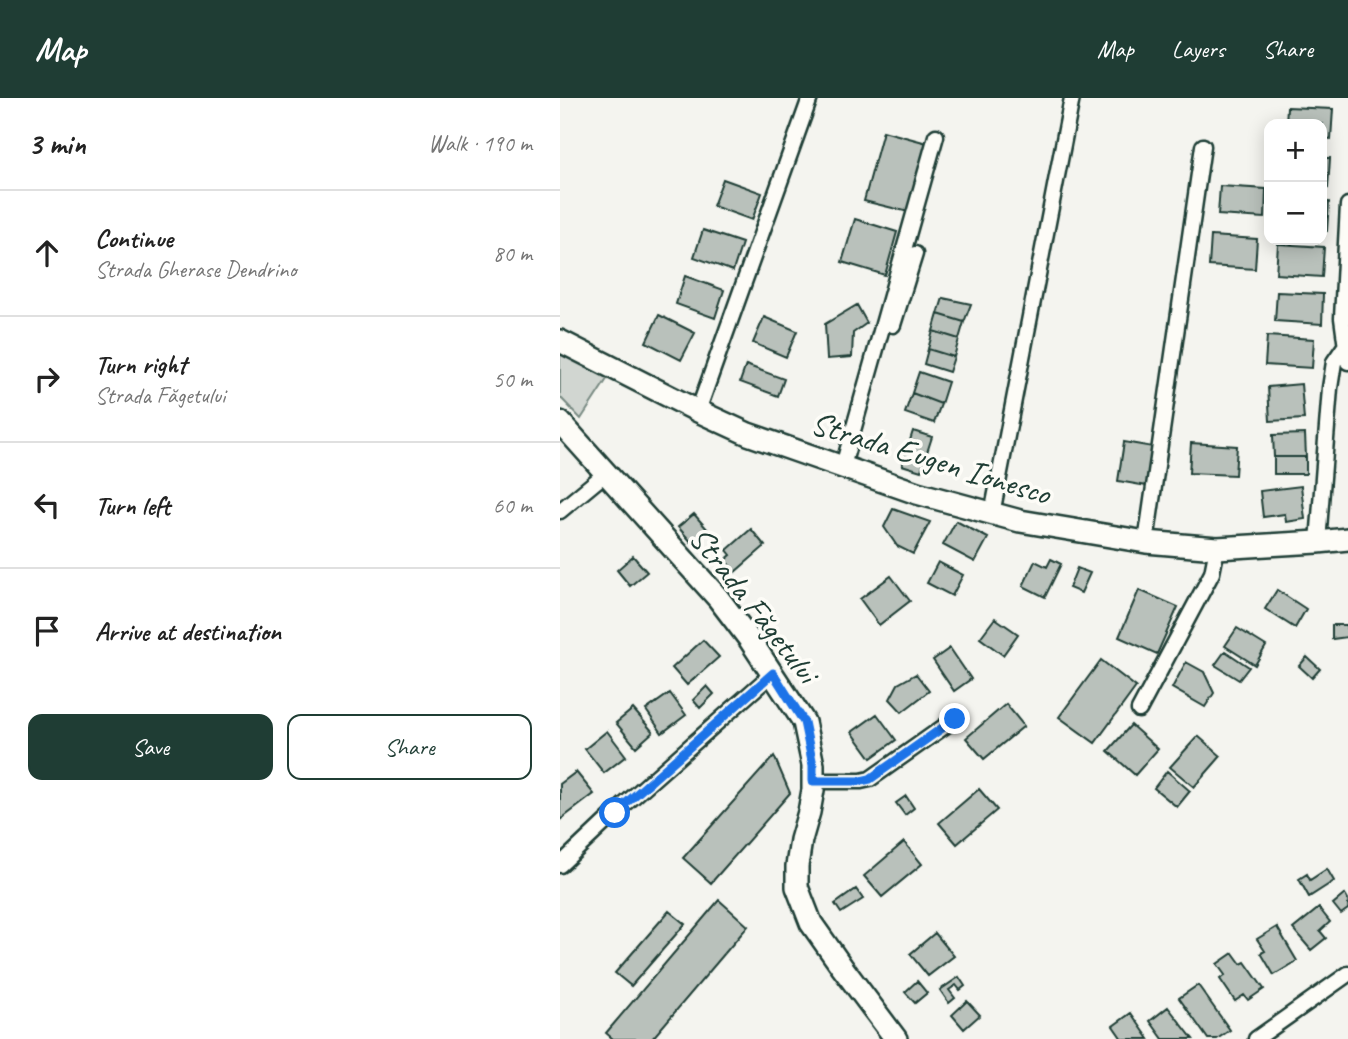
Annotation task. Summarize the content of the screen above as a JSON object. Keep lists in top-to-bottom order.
{
  "streets": {
    "street": ["Strada Eugen Ionesco", "Strada Făgetului"]
  },
  "page": {
    "header": "Map",
    "nav": ["Map", "Layers", "Share"],
    "heading": ["3 min", "Walk · 190 m"],
    "map_buttons": ["+", "−"],
    "list": [
      ["Continue", "Strada Gherase Dendrino", "80 m"],
      ["Turn right", "Strada Făgetului", "50 m"],
      ["Turn left", "60 m"],
      "Arrive at destination"
    ],
    "buttons": ["Save", "Share"]
  }
}
